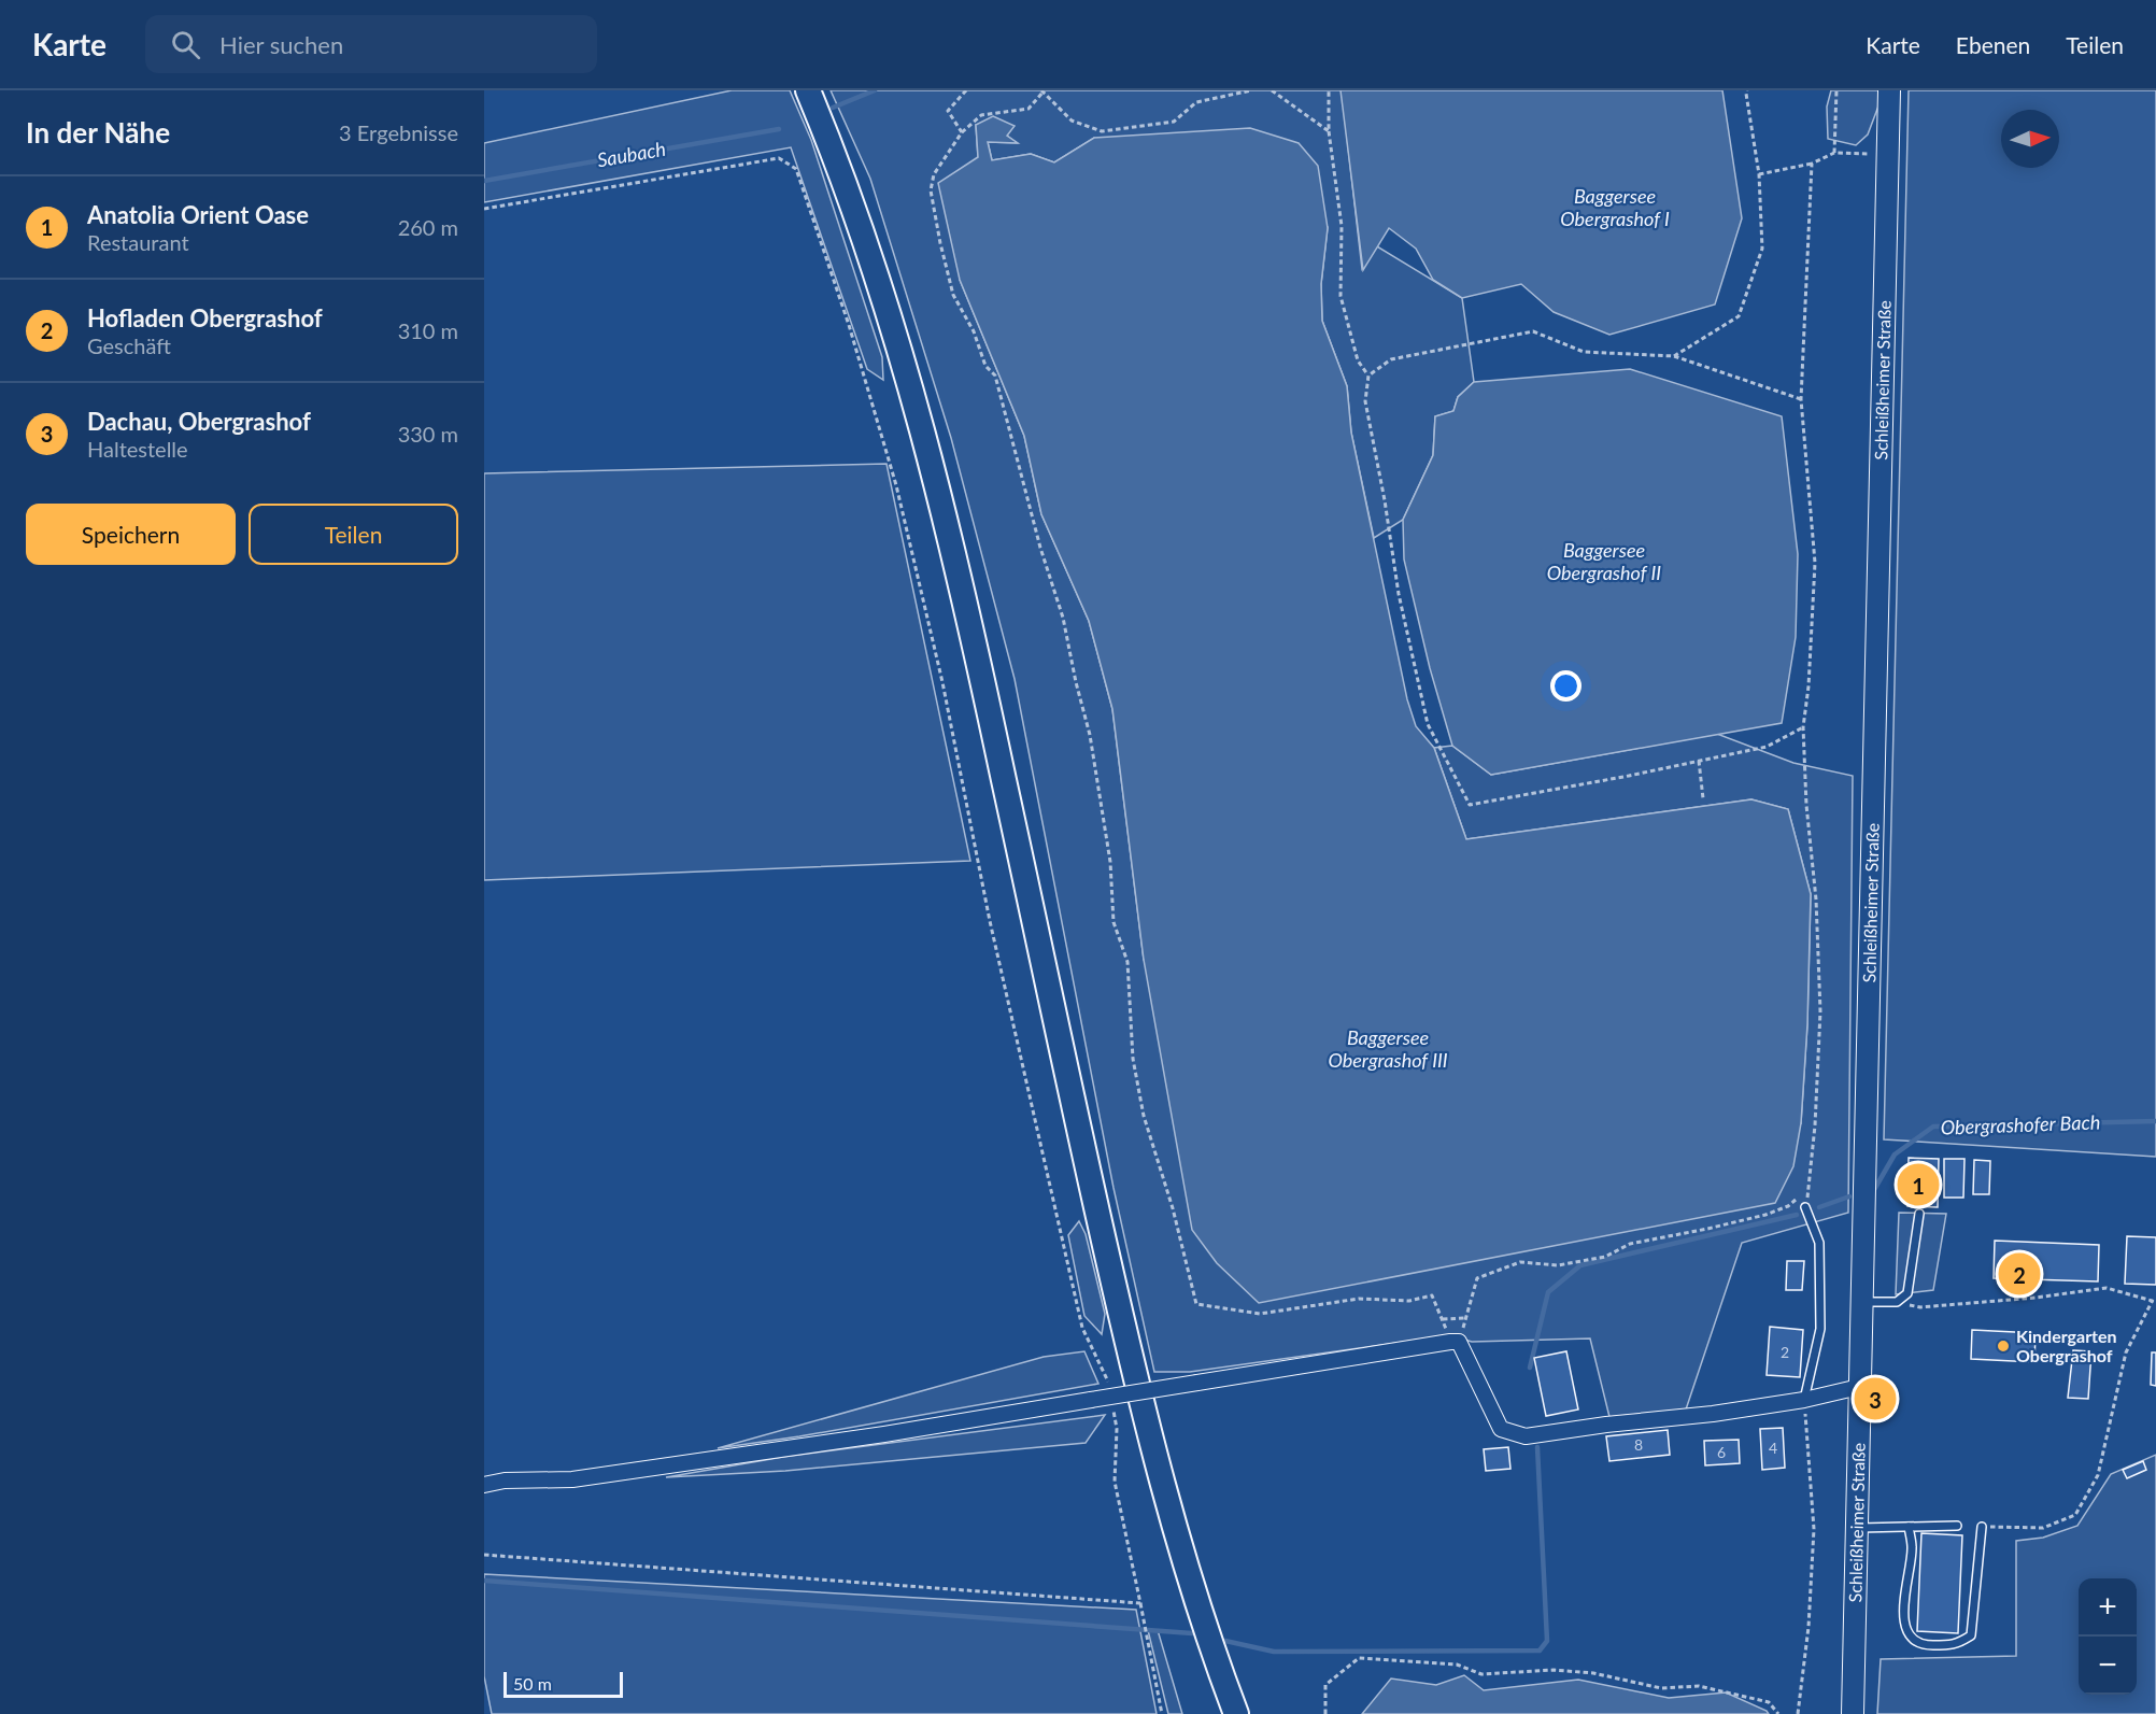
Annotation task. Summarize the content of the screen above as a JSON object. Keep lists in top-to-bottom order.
{
  "streets": {
    "main road": ["Schleißheimer Straße"]
  },
  "water": [
    "Saubach",
    "Baggersee Obergrashof I",
    "Baggersee Obergrashof II",
    "Baggersee Obergrashof III",
    "Obergrashofer Bach"
  ],
  "places": ["Kindergarten Obergrashof"],
  "house_numbers": [
    "2",
    "8",
    "4",
    "6"
  ],
  "scale_bar": "50 m",
  "north": "right",
  "page": {
    "header": "Karte",
    "search": "Hier suchen",
    "nav": ["Karte", "Ebenen", "Teilen"],
    "heading": ["In der Nähe", "3 Ergebnisse"],
    "list": [
      {
        "mark": "1",
        "name": "Anatolia Orient Oase",
        "note": "Restaurant",
        "value": "260 m"
      },
      {
        "mark": "2",
        "name": "Hofladen Obergrashof",
        "note": "Geschäft",
        "value": "310 m"
      },
      {
        "mark": "3",
        "name": "Dachau, Obergrashof",
        "note": "Haltestelle",
        "value": "330 m"
      }
    ],
    "buttons": ["Speichern", "Teilen"],
    "pins": ["1", "2", "3"],
    "map_buttons": ["+", "−"],
    "scale": "50 m"
  }
}
